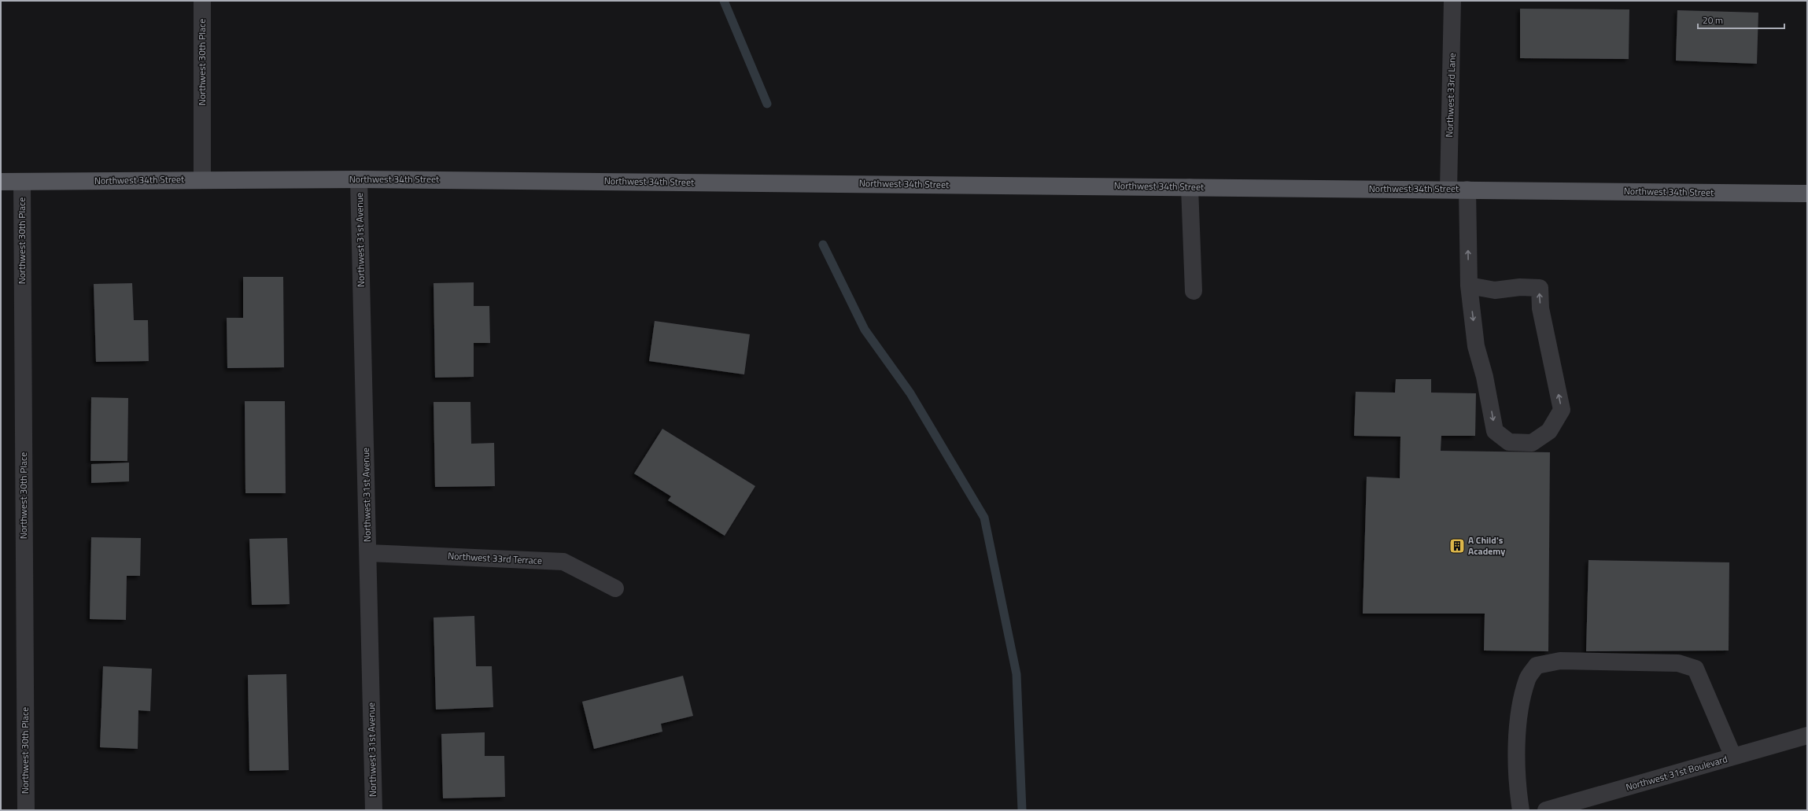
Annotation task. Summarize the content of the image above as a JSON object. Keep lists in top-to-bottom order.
{
  "streets": {
    "main road": ["Northwest 34th Street"],
    "street": [
      "Northwest 30th Place",
      "Northwest 33rd Lane",
      "Northwest 31st Avenue",
      "Northwest 33rd Terrace",
      "Northwest 31st Boulevard"
    ]
  },
  "crossings": [
    ["Northwest 30th Place", "Northwest 34th Street"],
    ["Northwest 33rd Lane", "Northwest 34th Street"],
    ["Northwest 34th Street", "Northwest 31st Avenue"],
    ["Northwest 31st Avenue", "Northwest 33rd Terrace"]
  ],
  "places": {
    "building": ["A Child's Academy"]
  },
  "scale_bar": "20 m"
}
